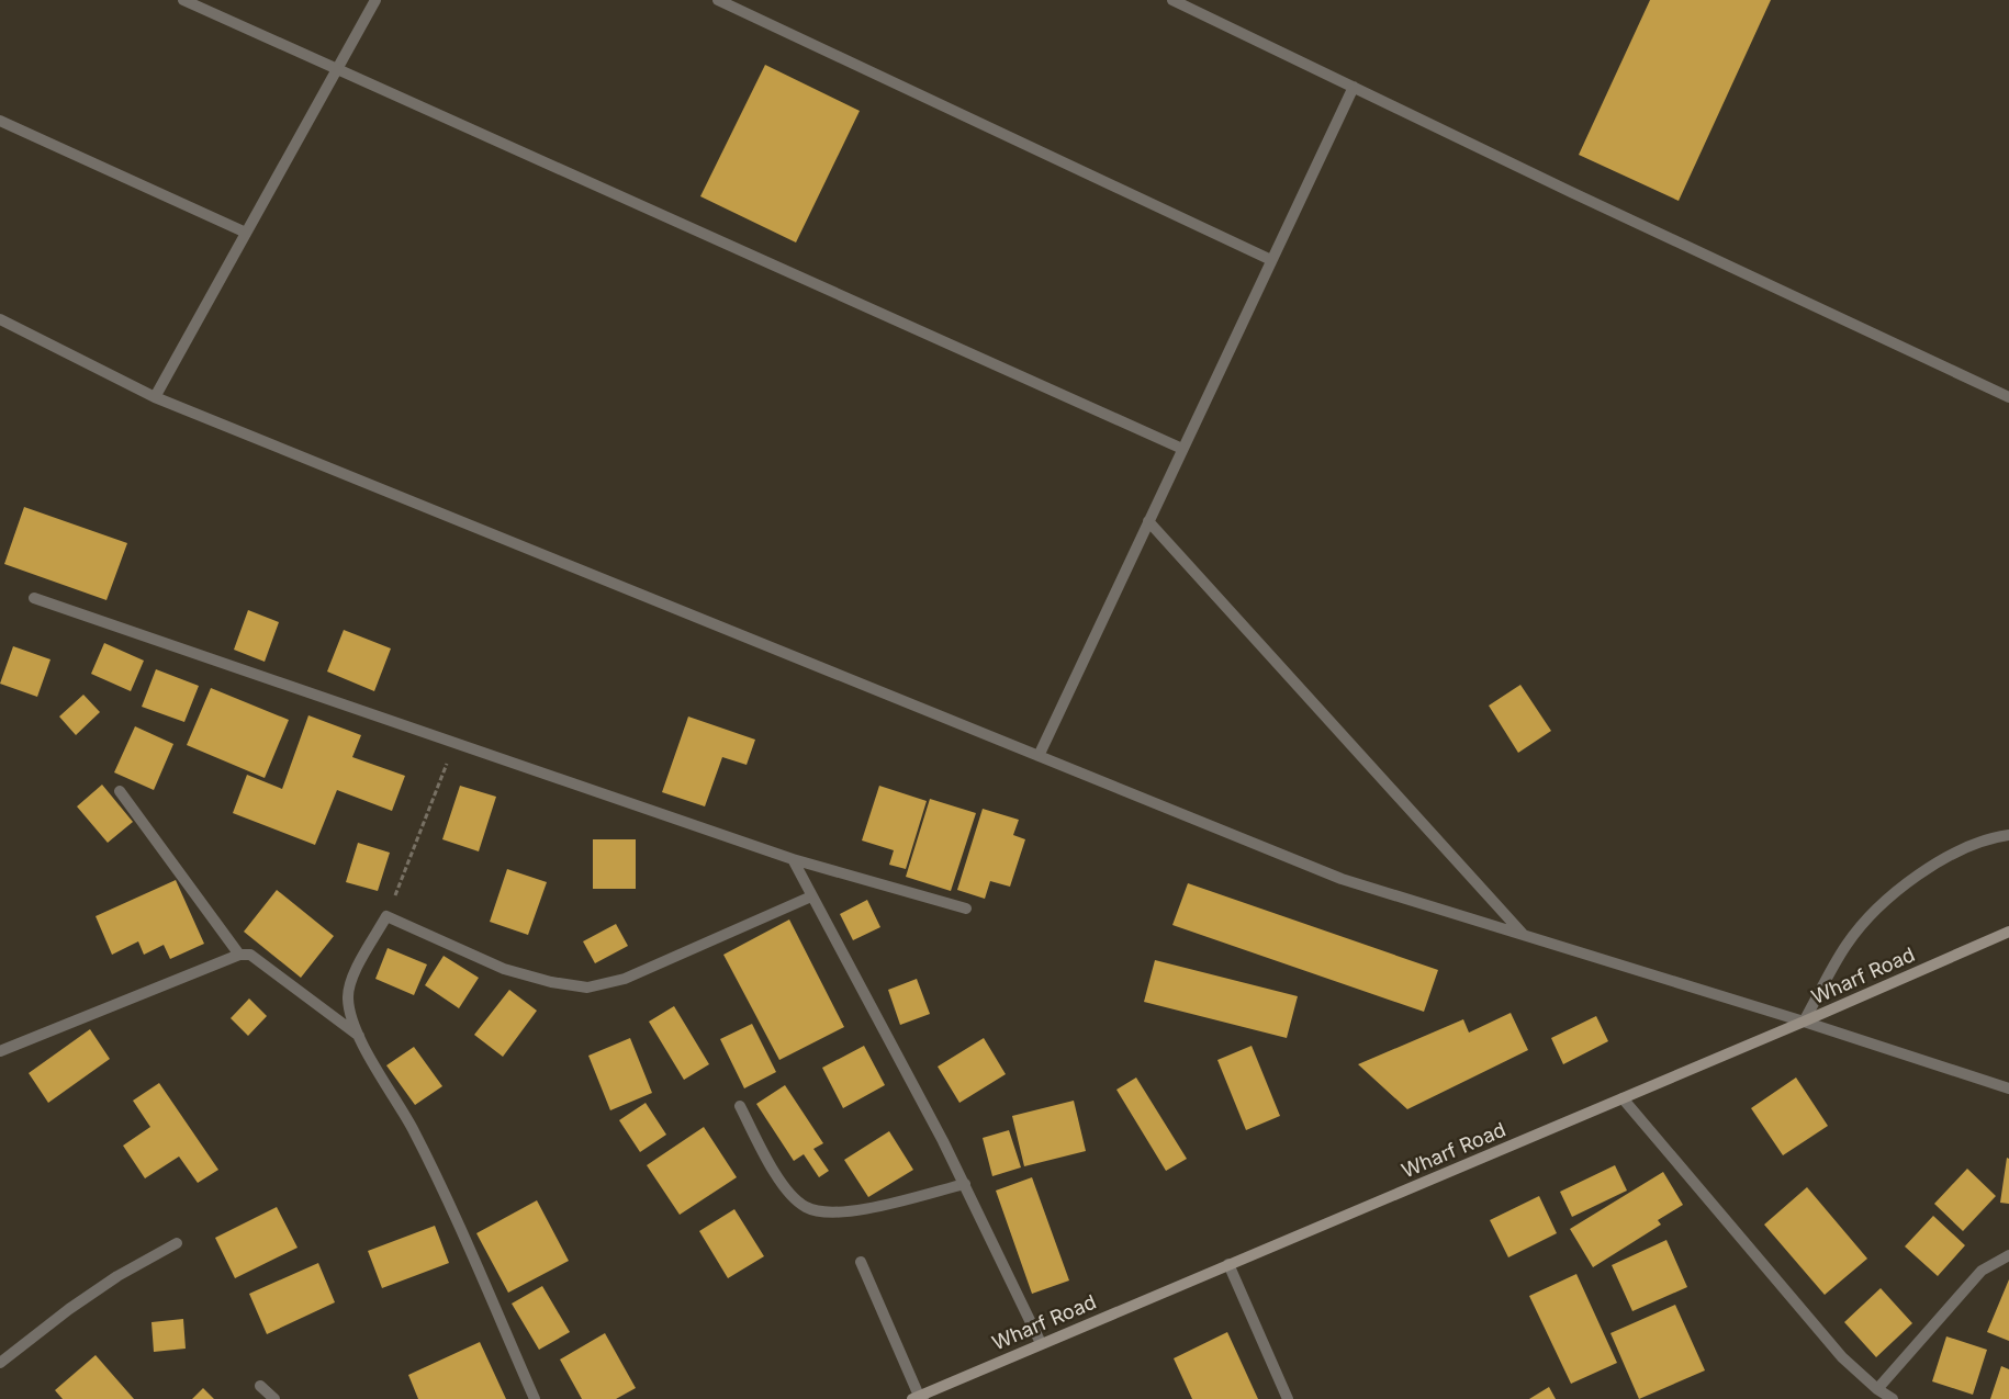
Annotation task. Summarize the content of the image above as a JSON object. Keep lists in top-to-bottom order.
{
  "streets": {
    "main road": ["Wharf Road"]
  }
}
